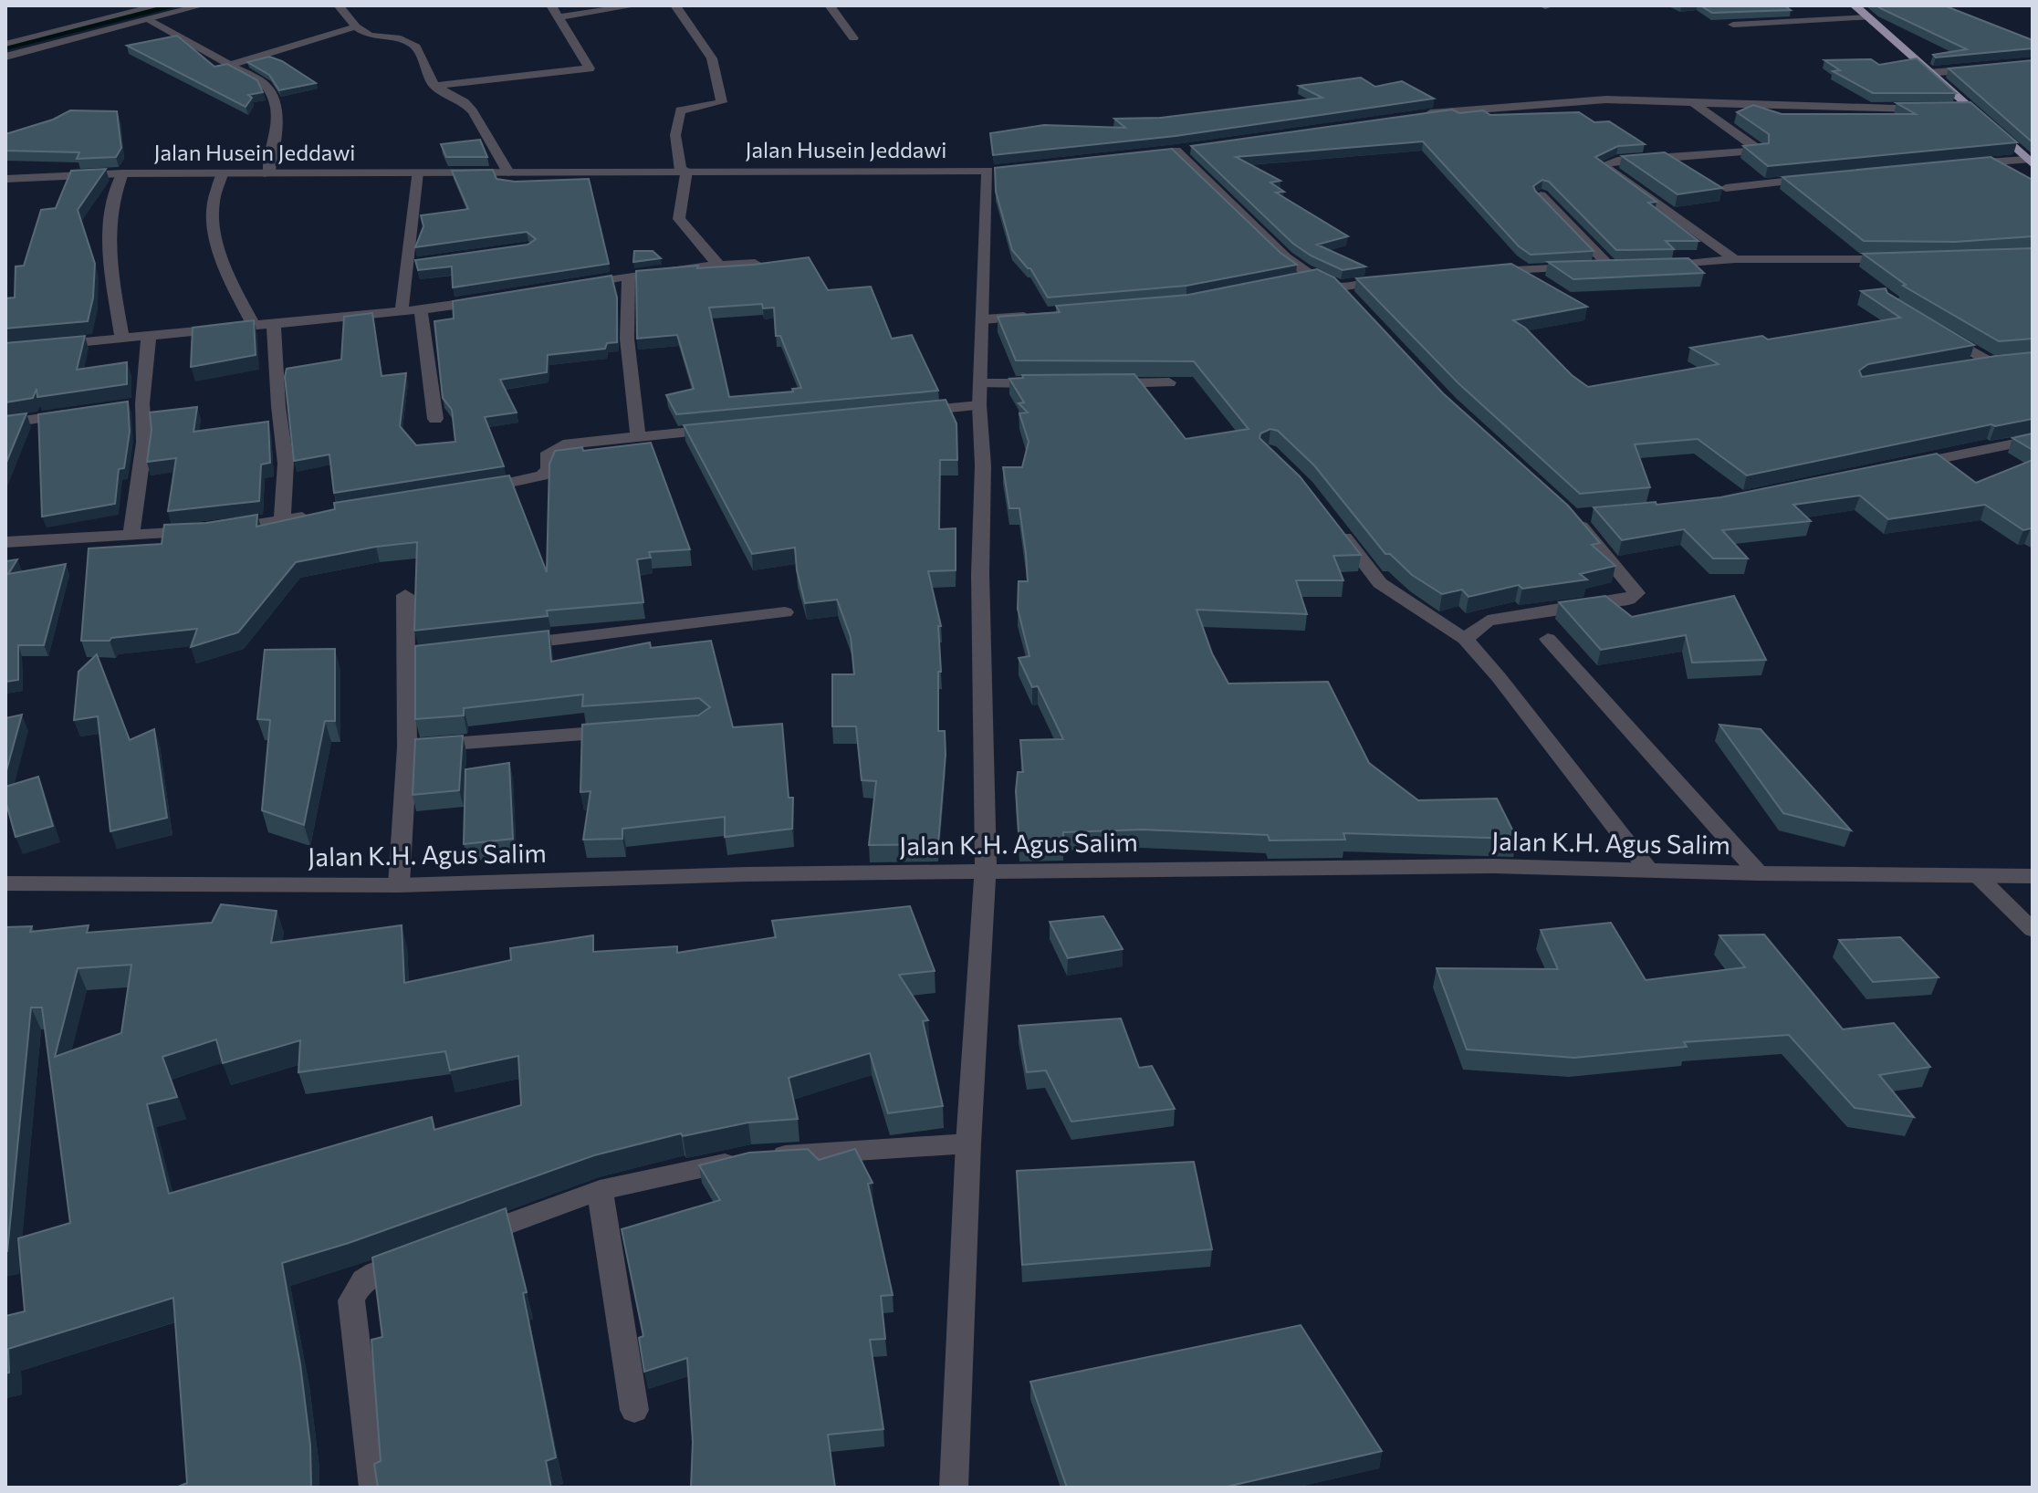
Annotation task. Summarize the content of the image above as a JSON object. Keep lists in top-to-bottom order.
{
  "streets": {
    "street": ["Jalan Husein Jeddawi", "Jalan K.H. Agus Salim"]
  },
  "crossings": [
    ["Jalan Husein Jeddawi", "Jalan K.H. Agus Salim"]
  ]
}
